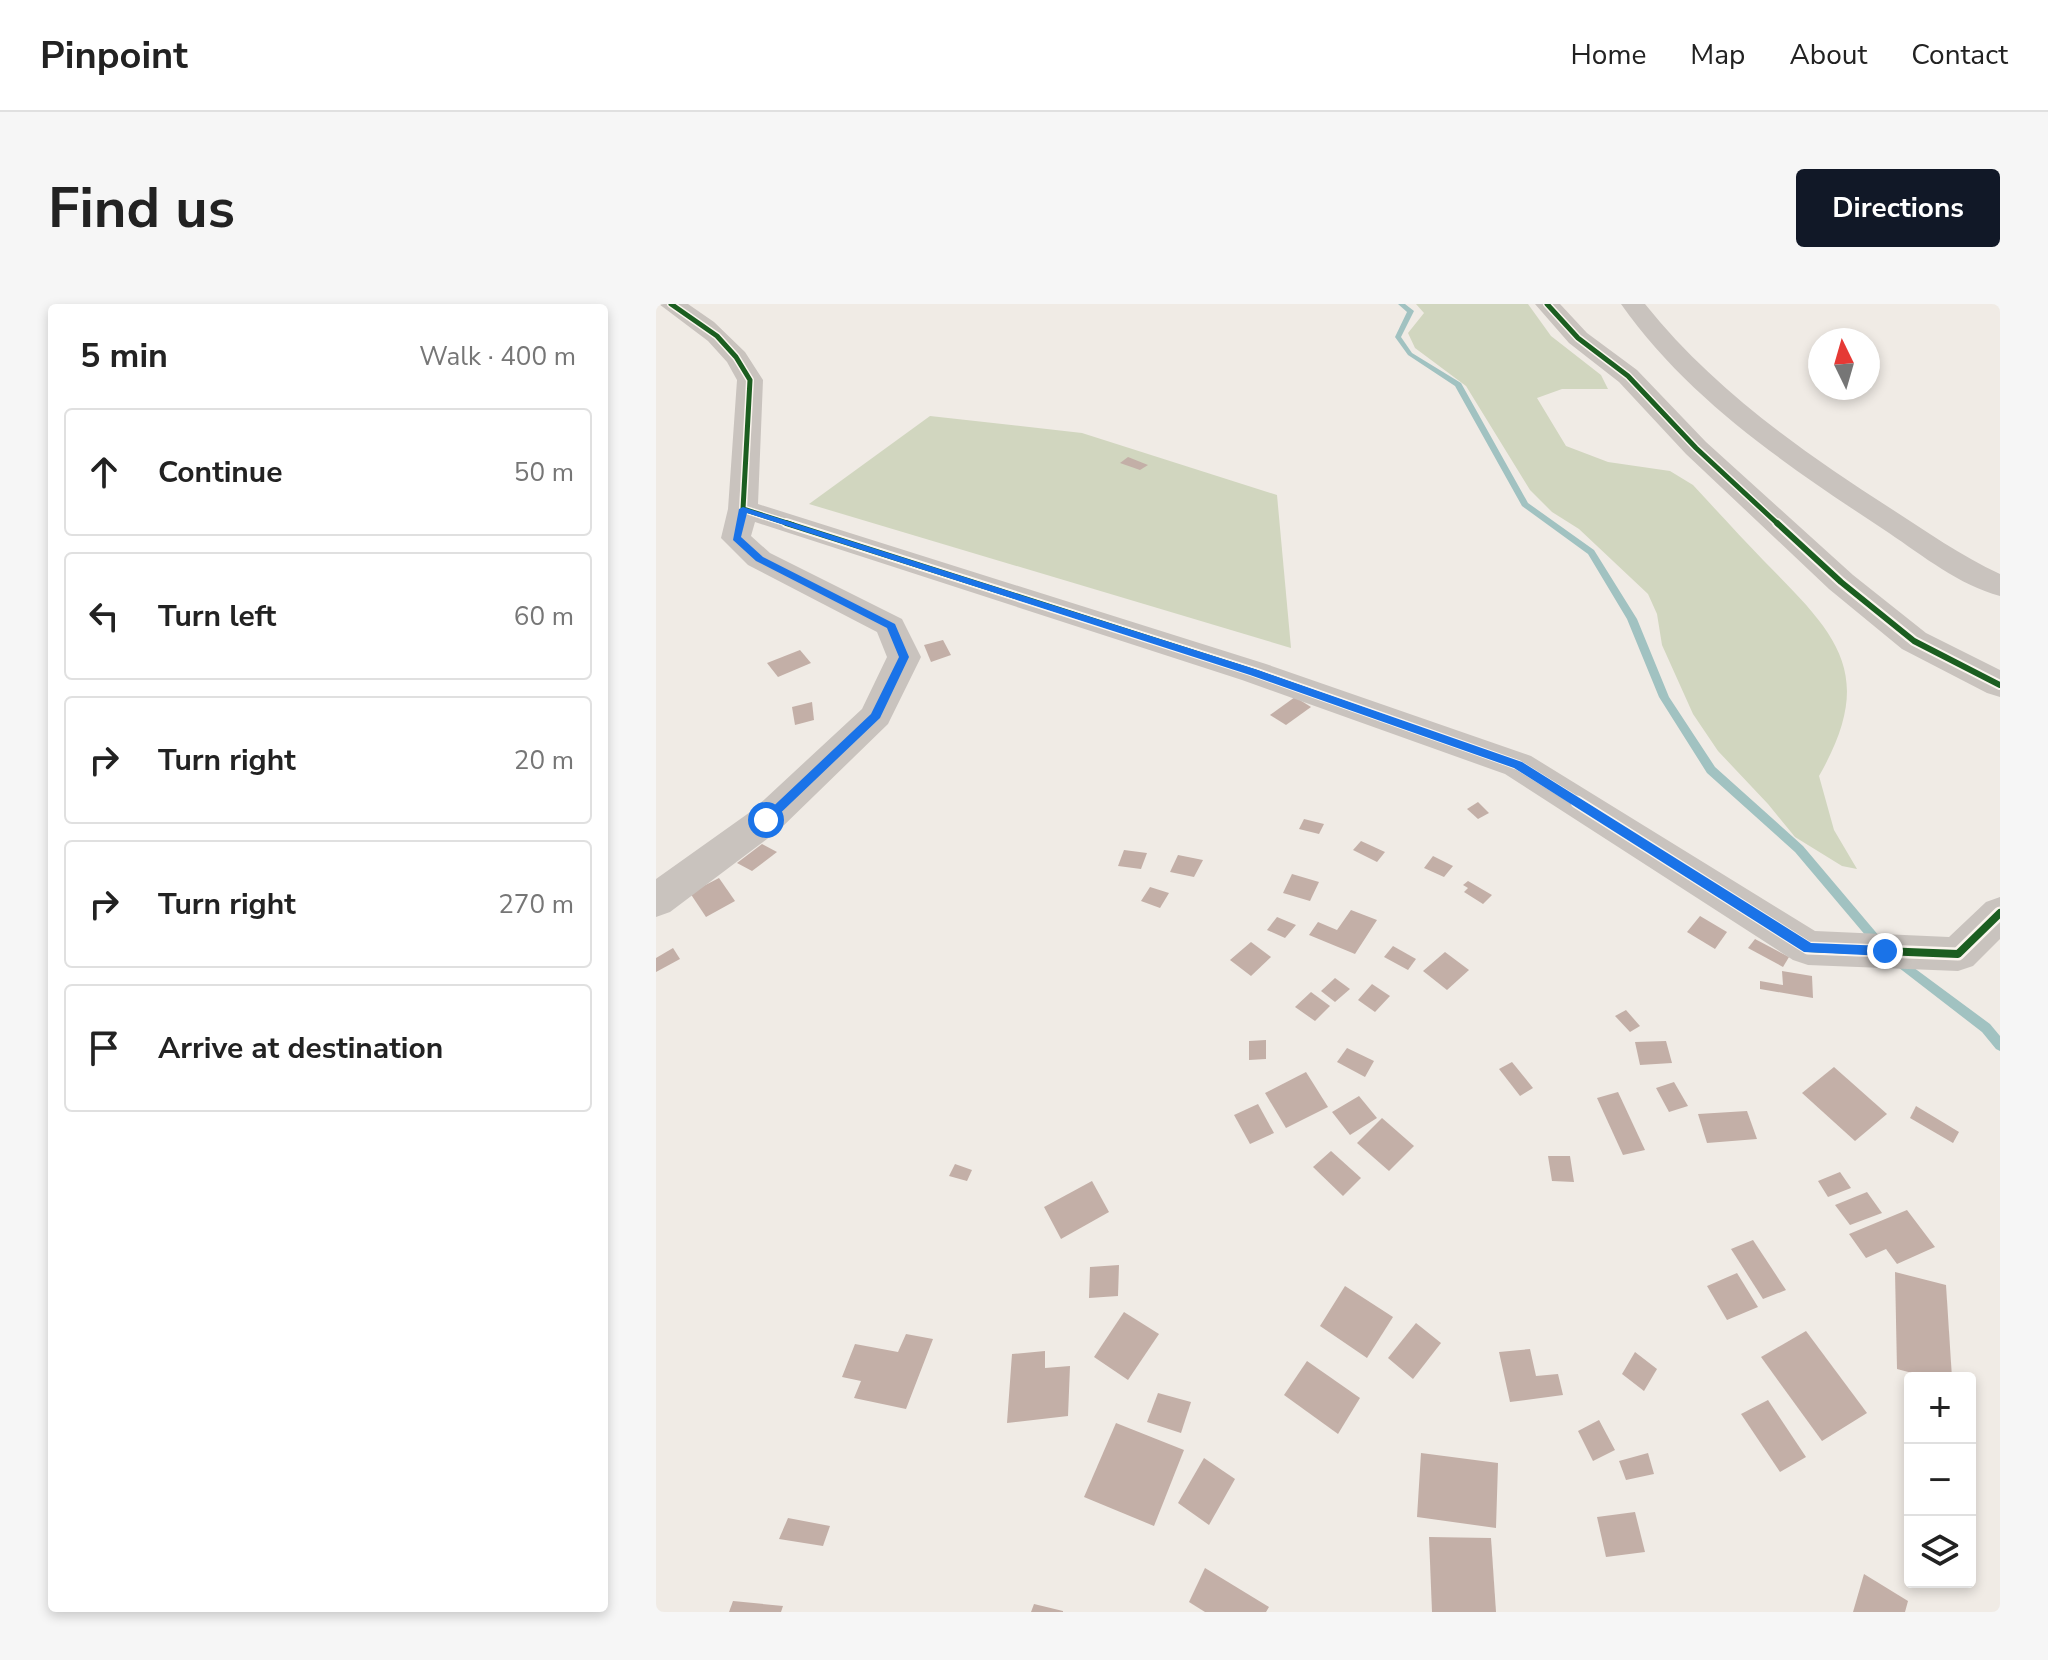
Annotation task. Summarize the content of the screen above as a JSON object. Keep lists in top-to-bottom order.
{
  "north": "top",
  "page": {
    "header": "Pinpoint",
    "nav": [
      "Home",
      "Map",
      "About",
      "Contact"
    ],
    "buttons": "Directions",
    "title": "Find us",
    "heading": ["5 min", "Walk · 400 m"],
    "list": [
      ["Continue", "50 m"],
      ["Turn left", "60 m"],
      ["Turn right", "20 m"],
      ["Turn right", "270 m"],
      "Arrive at destination"
    ],
    "map_buttons": ["+", "−"]
  }
}
